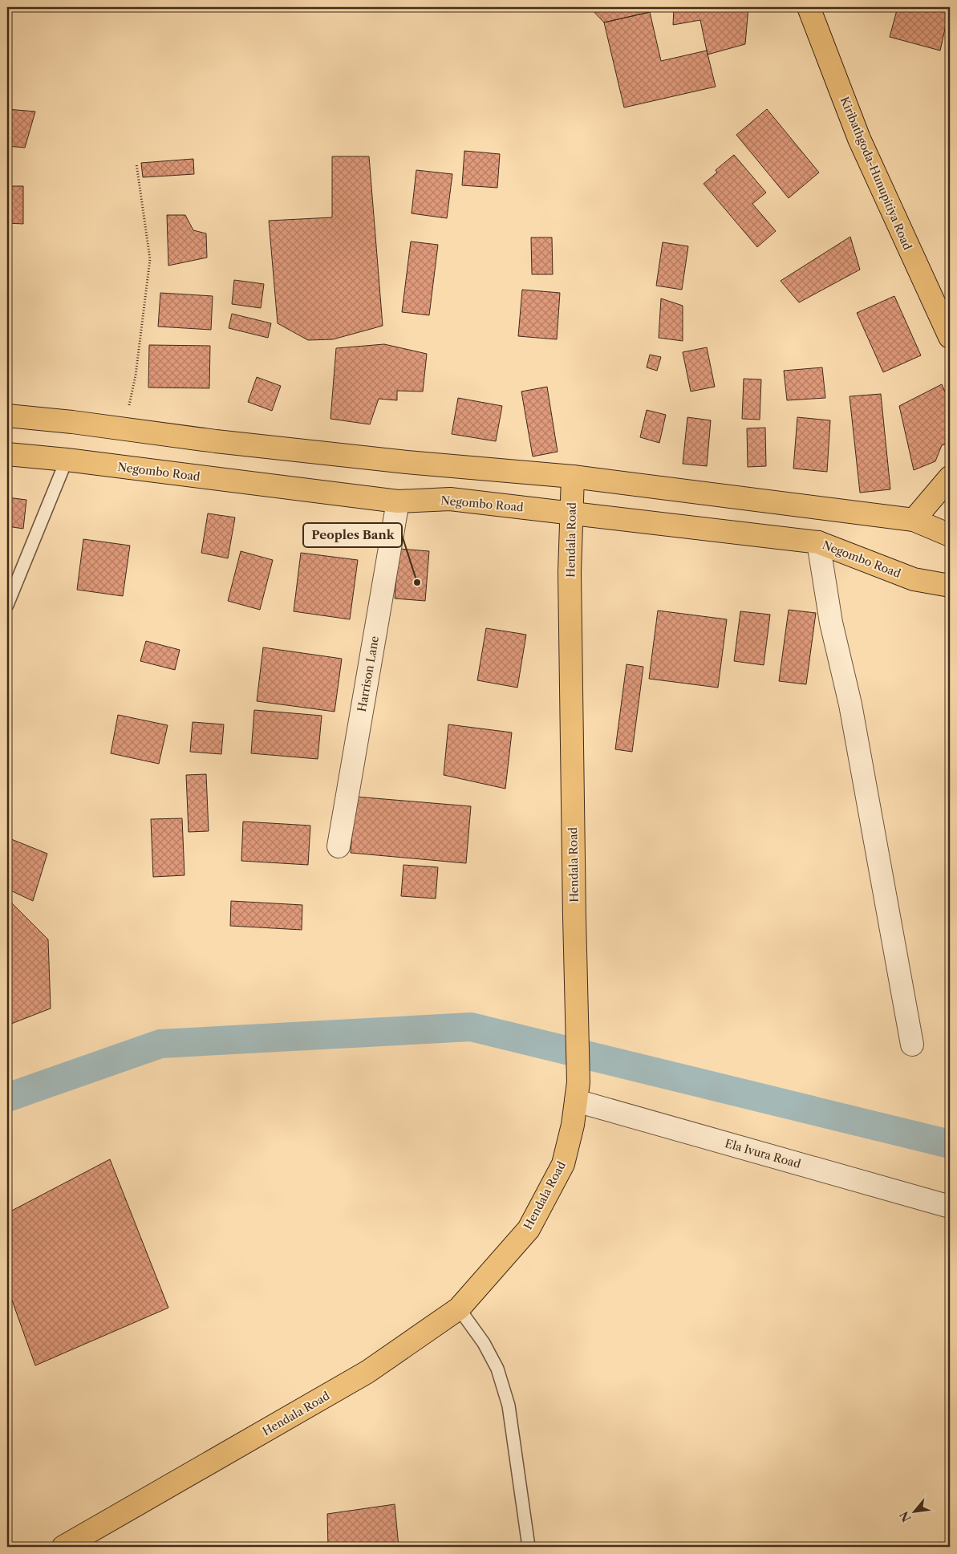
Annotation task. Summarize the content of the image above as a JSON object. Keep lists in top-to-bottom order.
{
  "streets": {
    "main road": ["Kiribathgoda-Hunupitiya Road", "Negombo Road", "Hendala Road"],
    "street": ["Harrison Lane", "Ela Ivura Road"]
  },
  "crossings": [
    ["Negombo Road", "Hendala Road"],
    ["Negombo Road", "Harrison Lane"],
    ["Hendala Road", "Ela Ivura Road"]
  ],
  "places": ["Peoples Bank"],
  "north": "bottom left"
}
